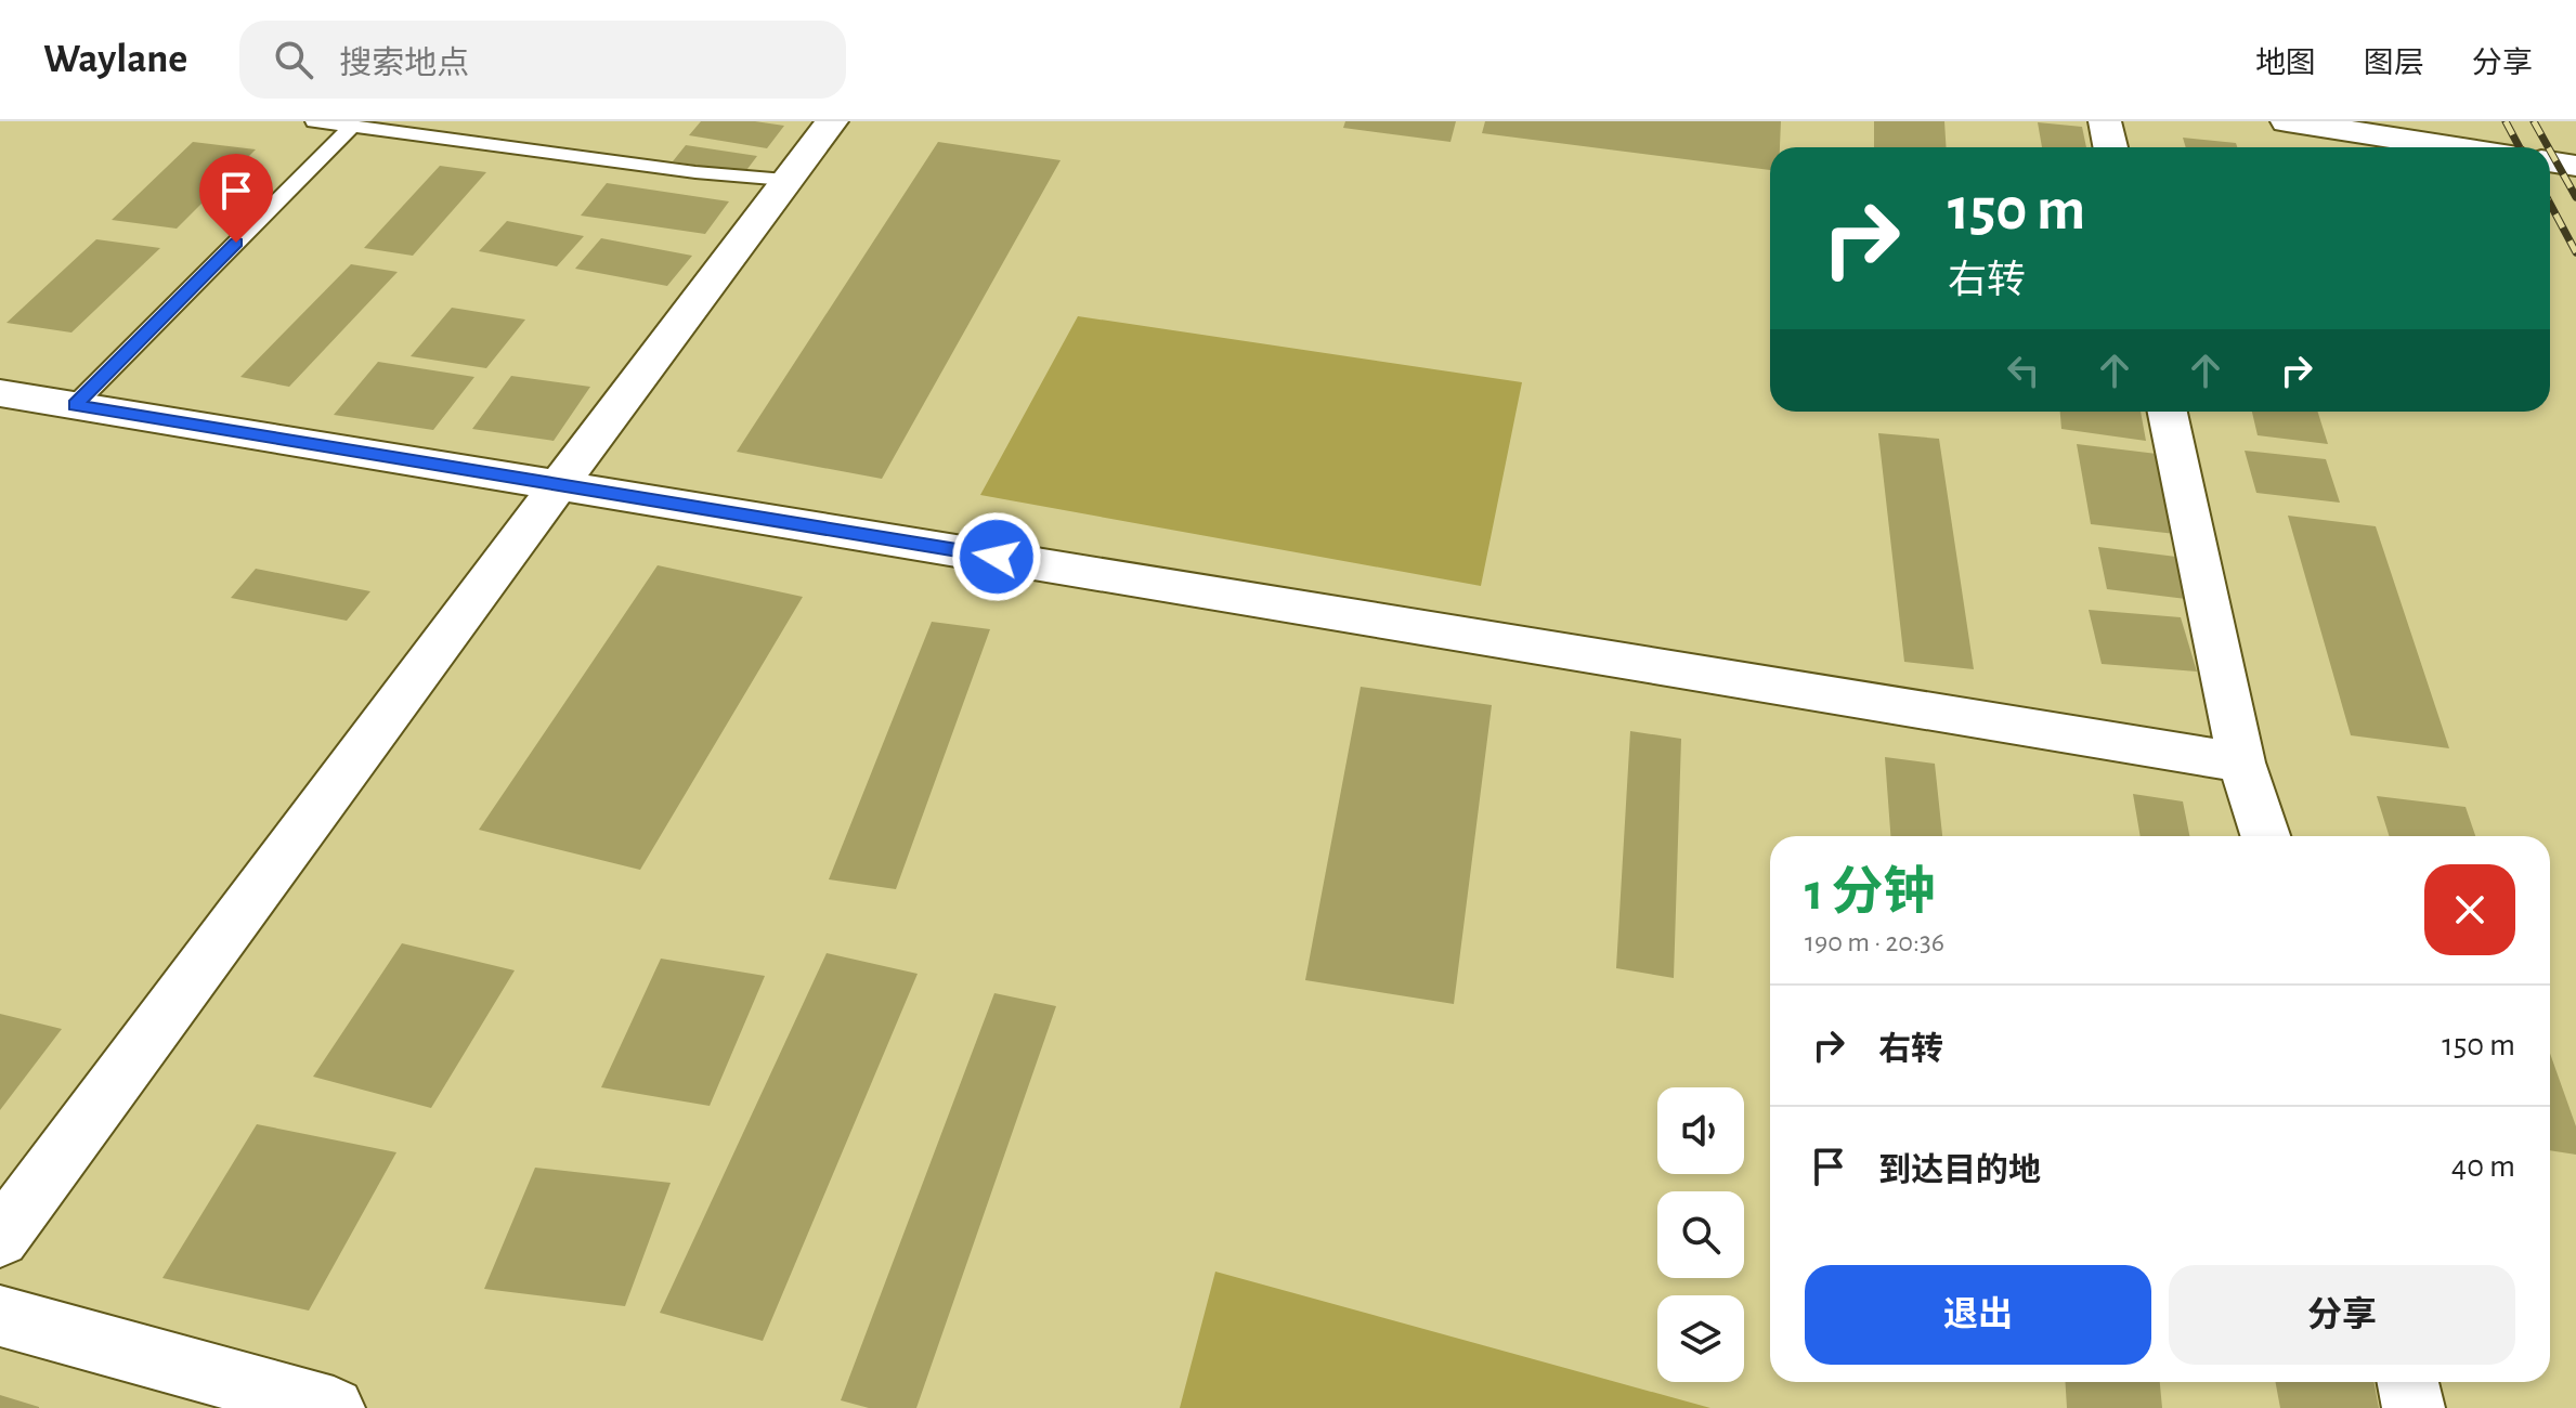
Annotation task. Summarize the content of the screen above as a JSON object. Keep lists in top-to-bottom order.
{
  "page": {
    "header": "Waylane",
    "search": "搜索地点",
    "nav": ["地图", "图层", "分享"],
    "turn": ["150 m", "右转"],
    "heading": ["1 分钟", "190 m · 20:36"],
    "list": [
      {
        "name": "右转",
        "value": "150 m"
      },
      {
        "name": "到达目的地",
        "value": "40 m"
      }
    ],
    "buttons": ["退出", "分享"]
  }
}
